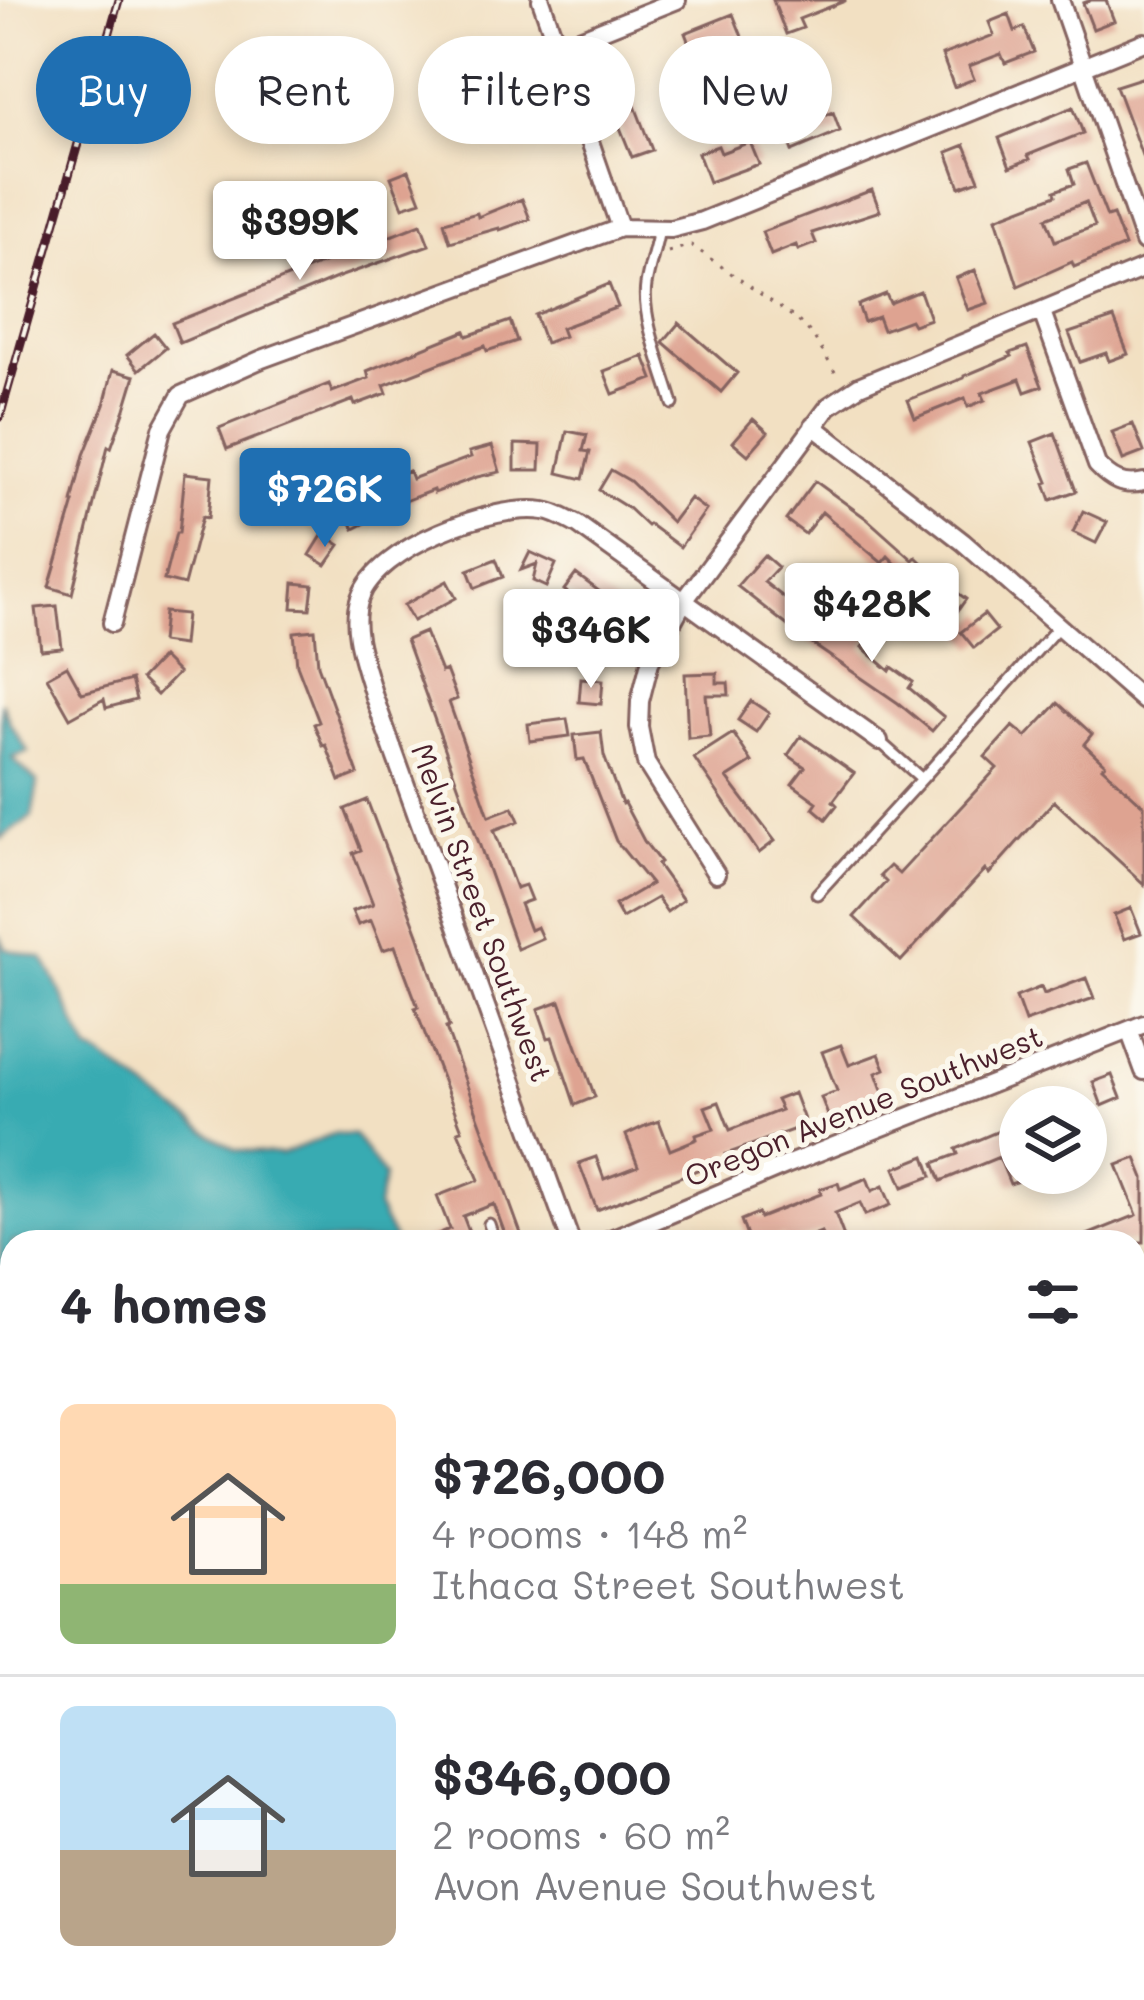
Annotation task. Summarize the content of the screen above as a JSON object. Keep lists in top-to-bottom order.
{
  "streets": {
    "street": ["Melvin Street Southwest", "Oregon Avenue Southwest"]
  },
  "page": {
    "chip": [
      "Buy",
      "Rent",
      "Filters",
      "New"
    ],
    "price": [
      "$399K",
      "$726K",
      "$428K",
      "$346K"
    ],
    "heading": "4 homes",
    "list": [
      {
        "name": "$726,000",
        "note": "4 rooms · 148 m² · Ithaca Street Southwest"
      },
      {
        "name": "$346,000",
        "note": "2 rooms · 60 m² · Avon Avenue Southwest"
      }
    ]
  }
}
